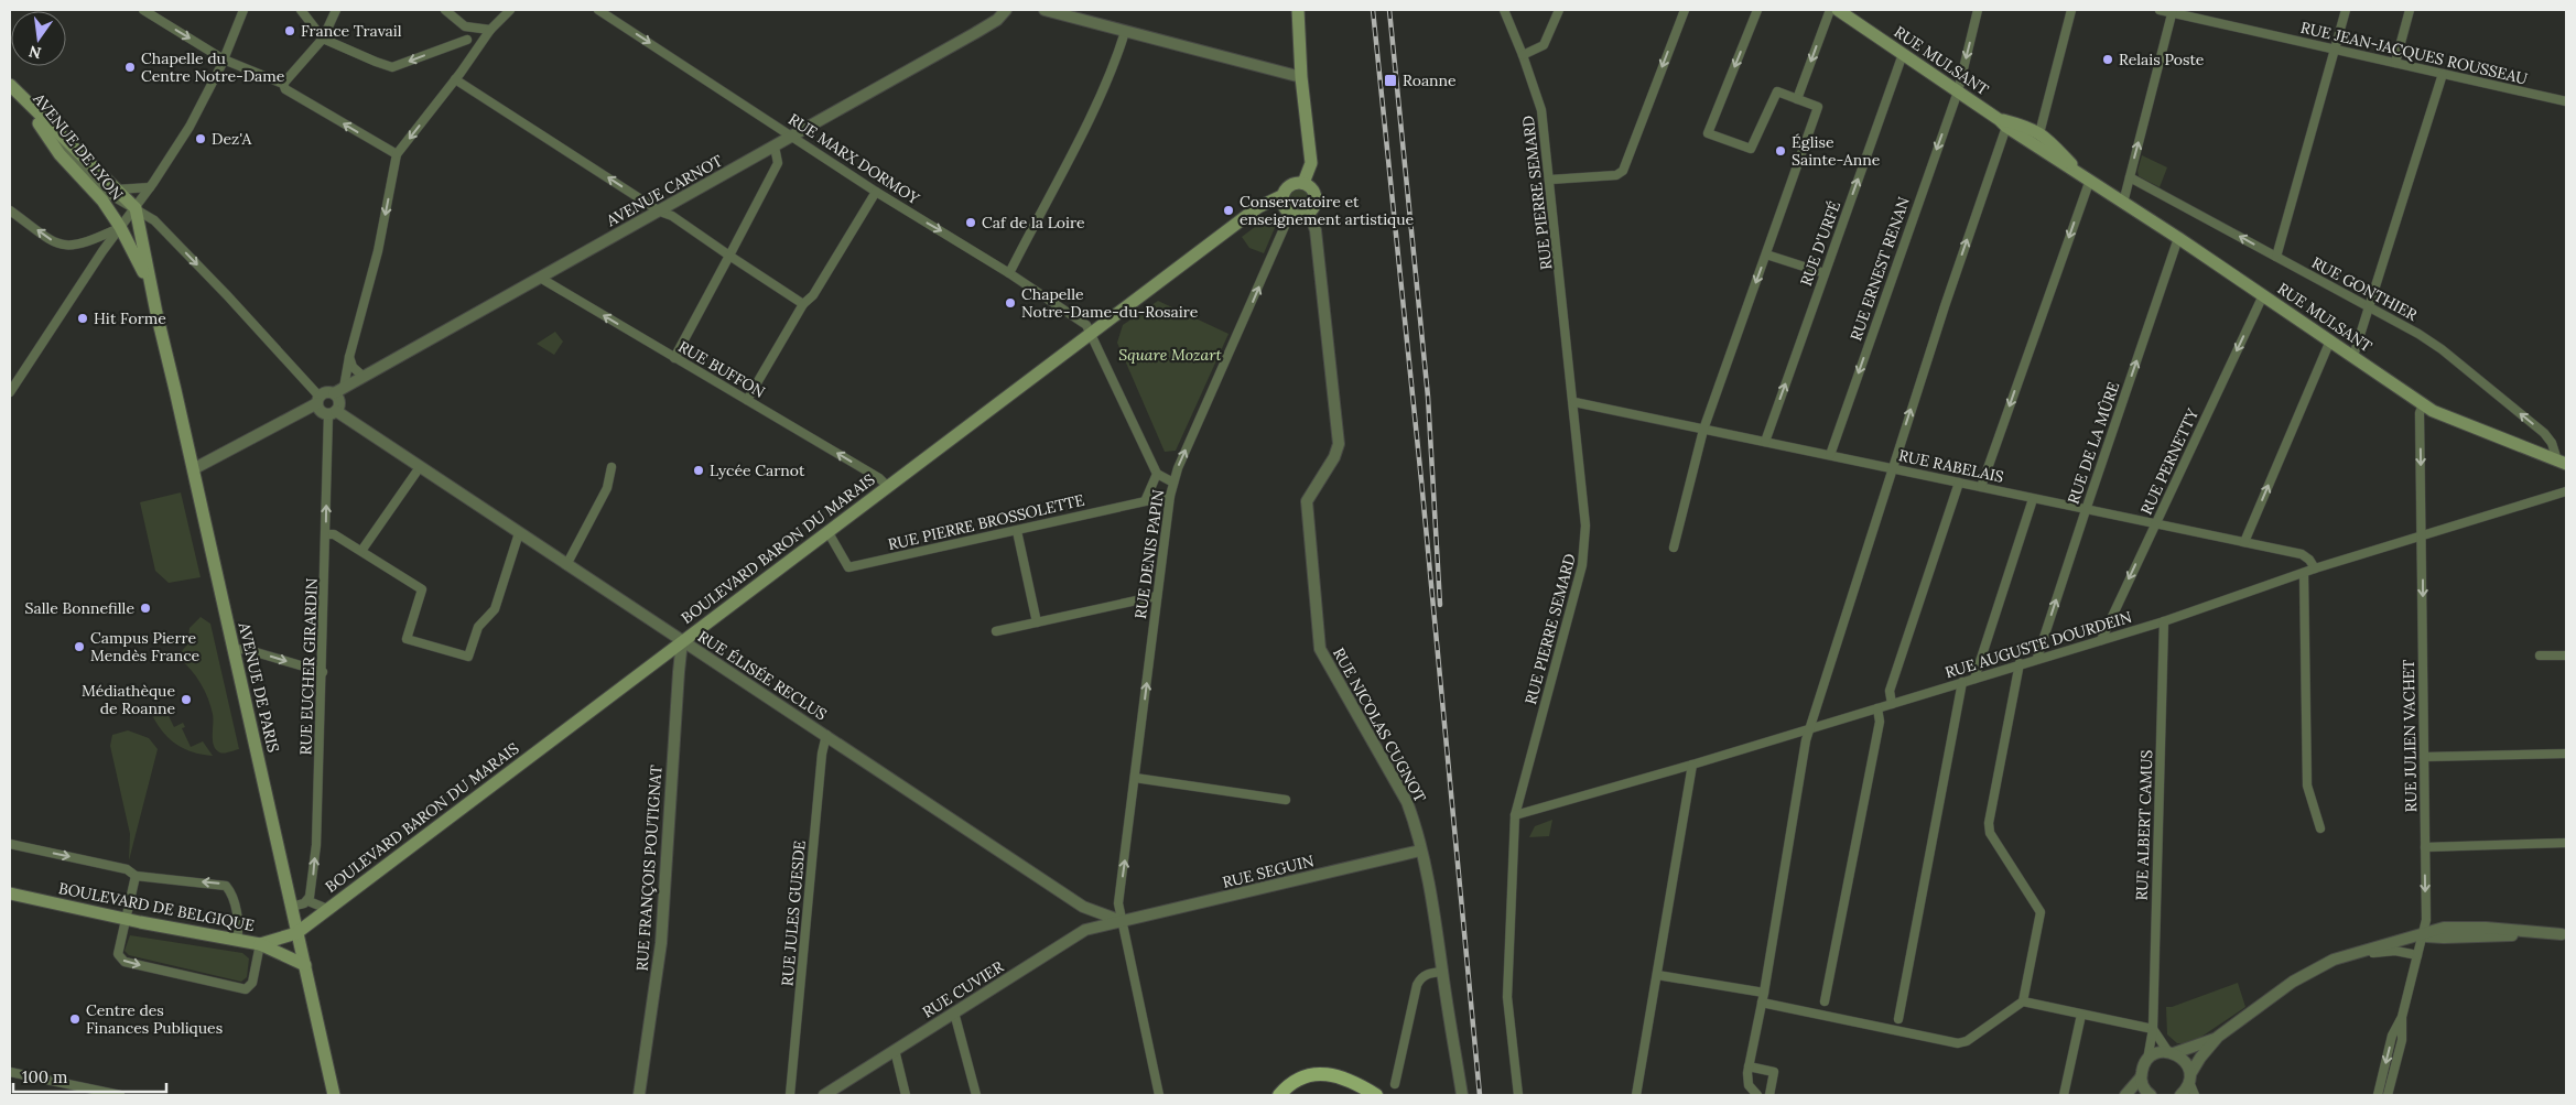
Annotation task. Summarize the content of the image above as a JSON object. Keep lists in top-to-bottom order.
{
  "streets": {
    "main road": [
      "RUE MULSANT",
      "AVENUE DE LYON",
      "BOULEVARD BARON DU MARAIS",
      "AVENUE DE PARIS",
      "BOULEVARD DE BELGIQUE"
    ],
    "street": [
      "RUE JEAN-JACQUES ROUSSEAU",
      "RUE MARX DORMOY",
      "AVENUE CARNOT",
      "RUE PIERRE SEMARD",
      "RUE D'URFÉ",
      "RUE ERNEST RENAN",
      "RUE GONTHIER",
      "RUE BUFFON",
      "RUE DE LA MÛRE",
      "RUE PERNETTY",
      "RUE RABELAIS",
      "RUE PIERRE BROSSOLETTE",
      "RUE DENIS PAPIN",
      "RUE AUGUSTE DOURDEIN",
      "RUE EUCHER GIRARDIN",
      "RUE ÉLISÉE RECLUS",
      "RUE NICOLAS CUGNOT",
      "RUE JULIEN VACHET",
      "RUE ALBERT CAMUS",
      "RUE FRANÇOIS POUTIGNAT",
      "RUE SEGUIN",
      "RUE JULES GUESDE",
      "RUE CUVIER"
    ]
  },
  "crossings": [
    ["RUE MULSANT", "RUE D'URFÉ"],
    ["RUE MULSANT", "RUE ERNEST RENAN"],
    ["RUE MULSANT", "RUE GONTHIER"],
    ["RUE MULSANT", "RUE DE LA MÛRE"],
    ["RUE MULSANT", "RUE PERNETTY"],
    ["RUE MULSANT", "RUE JULIEN VACHET"],
    ["AVENUE DE LYON", "AVENUE DE PARIS"],
    ["RUE MARX DORMOY", "AVENUE CARNOT"],
    ["RUE MARX DORMOY", "BOULEVARD BARON DU MARAIS"],
    ["AVENUE CARNOT", "RUE BUFFON"],
    ["AVENUE CARNOT", "RUE ÉLISÉE RECLUS"],
    ["RUE PIERRE SEMARD", "RUE RABELAIS"],
    ["RUE PIERRE SEMARD", "RUE AUGUSTE DOURDEIN"],
    ["RUE D'URFÉ", "RUE RABELAIS"],
    ["RUE ERNEST RENAN", "RUE RABELAIS"],
    ["RUE BUFFON", "BOULEVARD BARON DU MARAIS"],
    ["RUE DE LA MÛRE", "RUE RABELAIS"],
    ["RUE DE LA MÛRE", "RUE AUGUSTE DOURDEIN"],
    ["RUE PERNETTY", "RUE RABELAIS"],
    ["RUE PERNETTY", "RUE AUGUSTE DOURDEIN"],
    ["RUE RABELAIS", "RUE AUGUSTE DOURDEIN"],
    ["RUE PIERRE BROSSOLETTE", "BOULEVARD BARON DU MARAIS"],
    ["RUE PIERRE BROSSOLETTE", "RUE DENIS PAPIN"],
    ["BOULEVARD BARON DU MARAIS", "RUE DENIS PAPIN"],
    ["BOULEVARD BARON DU MARAIS", "RUE ÉLISÉE RECLUS"],
    ["BOULEVARD BARON DU MARAIS", "AVENUE DE PARIS"],
    ["BOULEVARD BARON DU MARAIS", "RUE NICOLAS CUGNOT"],
    ["BOULEVARD BARON DU MARAIS", "RUE FRANÇOIS POUTIGNAT"],
    ["BOULEVARD BARON DU MARAIS", "BOULEVARD DE BELGIQUE"],
    ["RUE DENIS PAPIN", "RUE ÉLISÉE RECLUS"],
    ["RUE DENIS PAPIN", "RUE NICOLAS CUGNOT"],
    ["RUE DENIS PAPIN", "RUE SEGUIN"],
    ["RUE DENIS PAPIN", "RUE CUVIER"],
    ["RUE AUGUSTE DOURDEIN", "RUE JULIEN VACHET"],
    ["RUE AUGUSTE DOURDEIN", "RUE ALBERT CAMUS"],
    ["RUE EUCHER GIRARDIN", "RUE ÉLISÉE RECLUS"],
    ["RUE ÉLISÉE RECLUS", "RUE FRANÇOIS POUTIGNAT"],
    ["RUE ÉLISÉE RECLUS", "RUE SEGUIN"],
    ["RUE ÉLISÉE RECLUS", "RUE JULES GUESDE"],
    ["RUE ÉLISÉE RECLUS", "RUE CUVIER"],
    ["AVENUE DE PARIS", "BOULEVARD DE BELGIQUE"],
    ["RUE NICOLAS CUGNOT", "RUE SEGUIN"],
    ["RUE SEGUIN", "RUE CUVIER"]
  ],
  "one_way": [
    "RUE MARX DORMOY",
    "RUE GONTHIER",
    "RUE BUFFON",
    "RUE PERNETTY",
    "RUE DENIS PAPIN",
    "RUE EUCHER GIRARDIN",
    "RUE JULIEN VACHET"
  ],
  "parks": ["Square Mozart"],
  "places": {
    "other": [
      "France Travail",
      "Relais Poste",
      "Chapelle du Centre Notre-Dame",
      "Dez'A",
      "Église Sainte-Anne",
      "Conservatoire et enseignement artistique",
      "Caf de la Loire",
      "Chapelle Notre-Dame-du-Rosaire",
      "Hit Forme",
      "Lycée Carnot",
      "Salle Bonnefille",
      "Campus Pierre Mendès France",
      "Médiathèque de Roanne",
      "Centre des Finances Publiques"
    ],
    "transit": ["Roanne"]
  },
  "scale_bar": "100 m",
  "north": "bottom"
}
